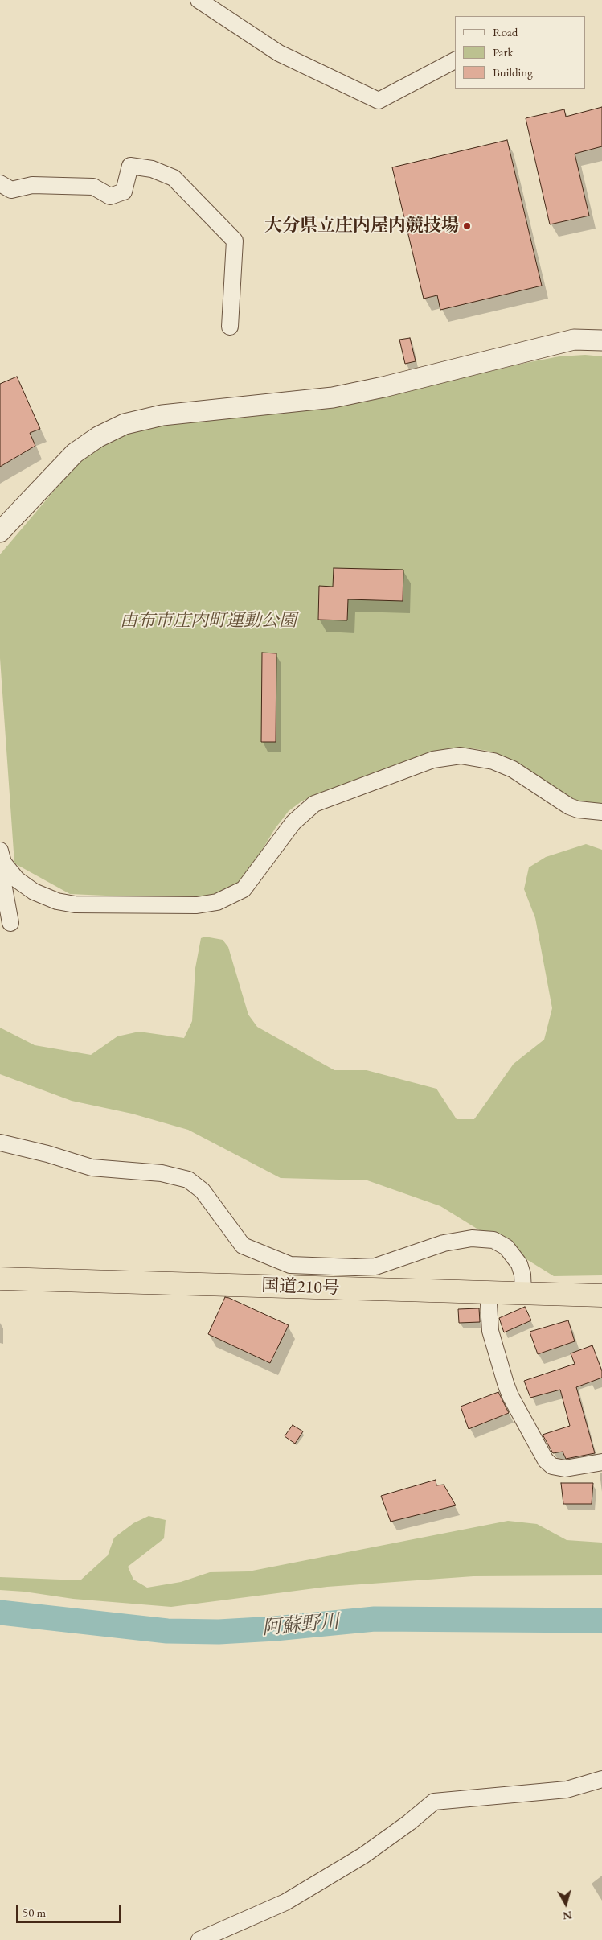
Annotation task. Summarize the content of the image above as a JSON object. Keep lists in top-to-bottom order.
{
  "streets": {
    "highway": ["国道210号"]
  },
  "water": ["阿蘇野川"],
  "parks": ["由布市庄内町運動公園"],
  "places": ["大分県立庄内屋内競技場"],
  "legend": ["Road", "Park", "Building"],
  "scale_bar": "50 m",
  "north": "bottom"
}
